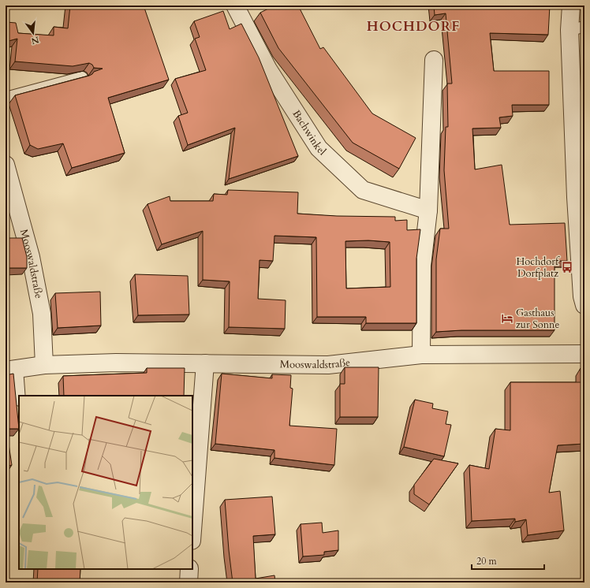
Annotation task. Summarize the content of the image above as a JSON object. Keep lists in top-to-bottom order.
{
  "streets": {
    "street": ["Bachwinkel", "Mooswaldstraße"]
  },
  "districts": ["HOCHDORF"],
  "places": {
    "bus stop": ["Hochdorf Dorfplatz"],
    "hotel": ["Gasthaus zur Sonne"]
  },
  "scale_bar": "20 m",
  "north": "bottom"
}
